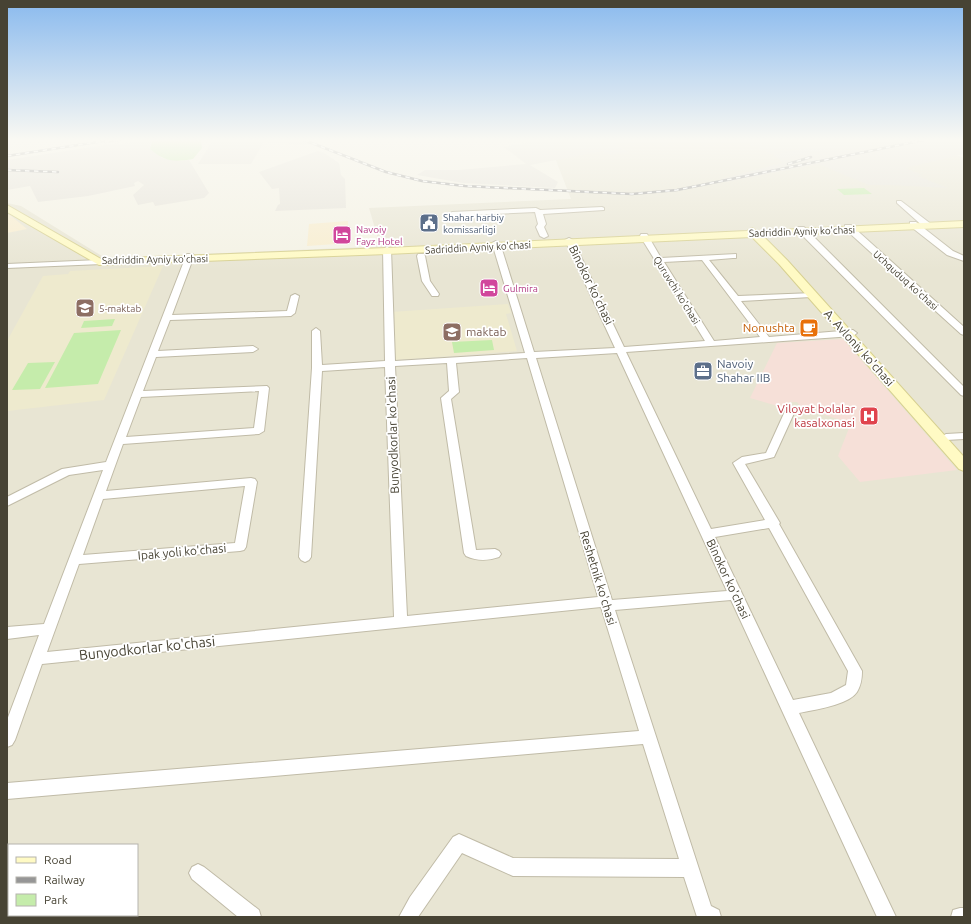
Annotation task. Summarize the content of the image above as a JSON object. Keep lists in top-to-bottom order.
{
  "streets": {
    "main road": ["Sadriddin Ayniy ko'chasi", "A. Avloniy ko'chasi"],
    "street": [
      "Uchquduq ko'chasi",
      "Binokor ko'chasi",
      "Quruvchi ko'chasi",
      "Bunyodkorlar ko'chasi",
      "Ipak yoli ko'chasi",
      "Reshetnik ko'chasi"
    ]
  },
  "crossings": [
    ["Sadriddin Ayniy ko'chasi", "Uchquduq ko'chasi"],
    ["Sadriddin Ayniy ko'chasi", "Binokor ko'chasi"],
    ["Sadriddin Ayniy ko'chasi", "Quruvchi ko'chasi"],
    ["Sadriddin Ayniy ko'chasi", "A. Avloniy ko'chasi"],
    ["Sadriddin Ayniy ko'chasi", "Bunyodkorlar ko'chasi"],
    ["Sadriddin Ayniy ko'chasi", "Reshetnik ko'chasi"],
    ["Binokor ko'chasi", "Bunyodkorlar ko'chasi"],
    ["Bunyodkorlar ko'chasi", "Reshetnik ko'chasi"]
  ],
  "places": {
    "public building": ["Shahar harbiy komissarligi"],
    "hotel": ["Navoiy Fayz Hotel", "Gulmira"],
    "school or university": ["5-maktab", "maktab"],
    "cafe": ["Nonushta"],
    "office": ["Navoiy Shahar IIB"],
    "hospital": ["Viloyat bolalar kasalxonasi"]
  },
  "legend": ["Road", "Railway", "Park"]
}
